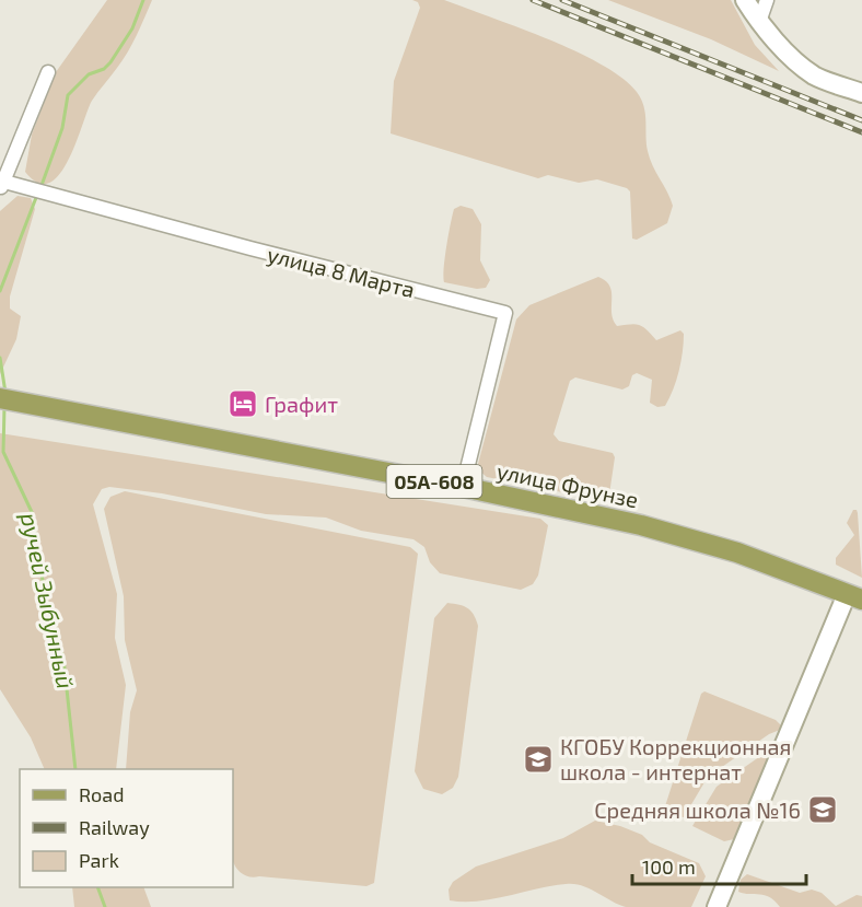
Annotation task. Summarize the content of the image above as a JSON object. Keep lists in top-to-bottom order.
{
  "streets": {
    "main road": ["05А-608", "улица Фрунзе"],
    "street": ["улица 8 Марта"]
  },
  "crossings": [
    ["улица 8 Марта", "улица Фрунзе"]
  ],
  "water": ["ручей Зыбунный"],
  "places": {
    "hotel": ["Графит"],
    "school or university": ["КГОБУ Коррекционная школа - интернат", "Средняя школа №16"]
  },
  "legend": ["Road", "Railway", "Park"],
  "scale_bar": "100 m"
}
